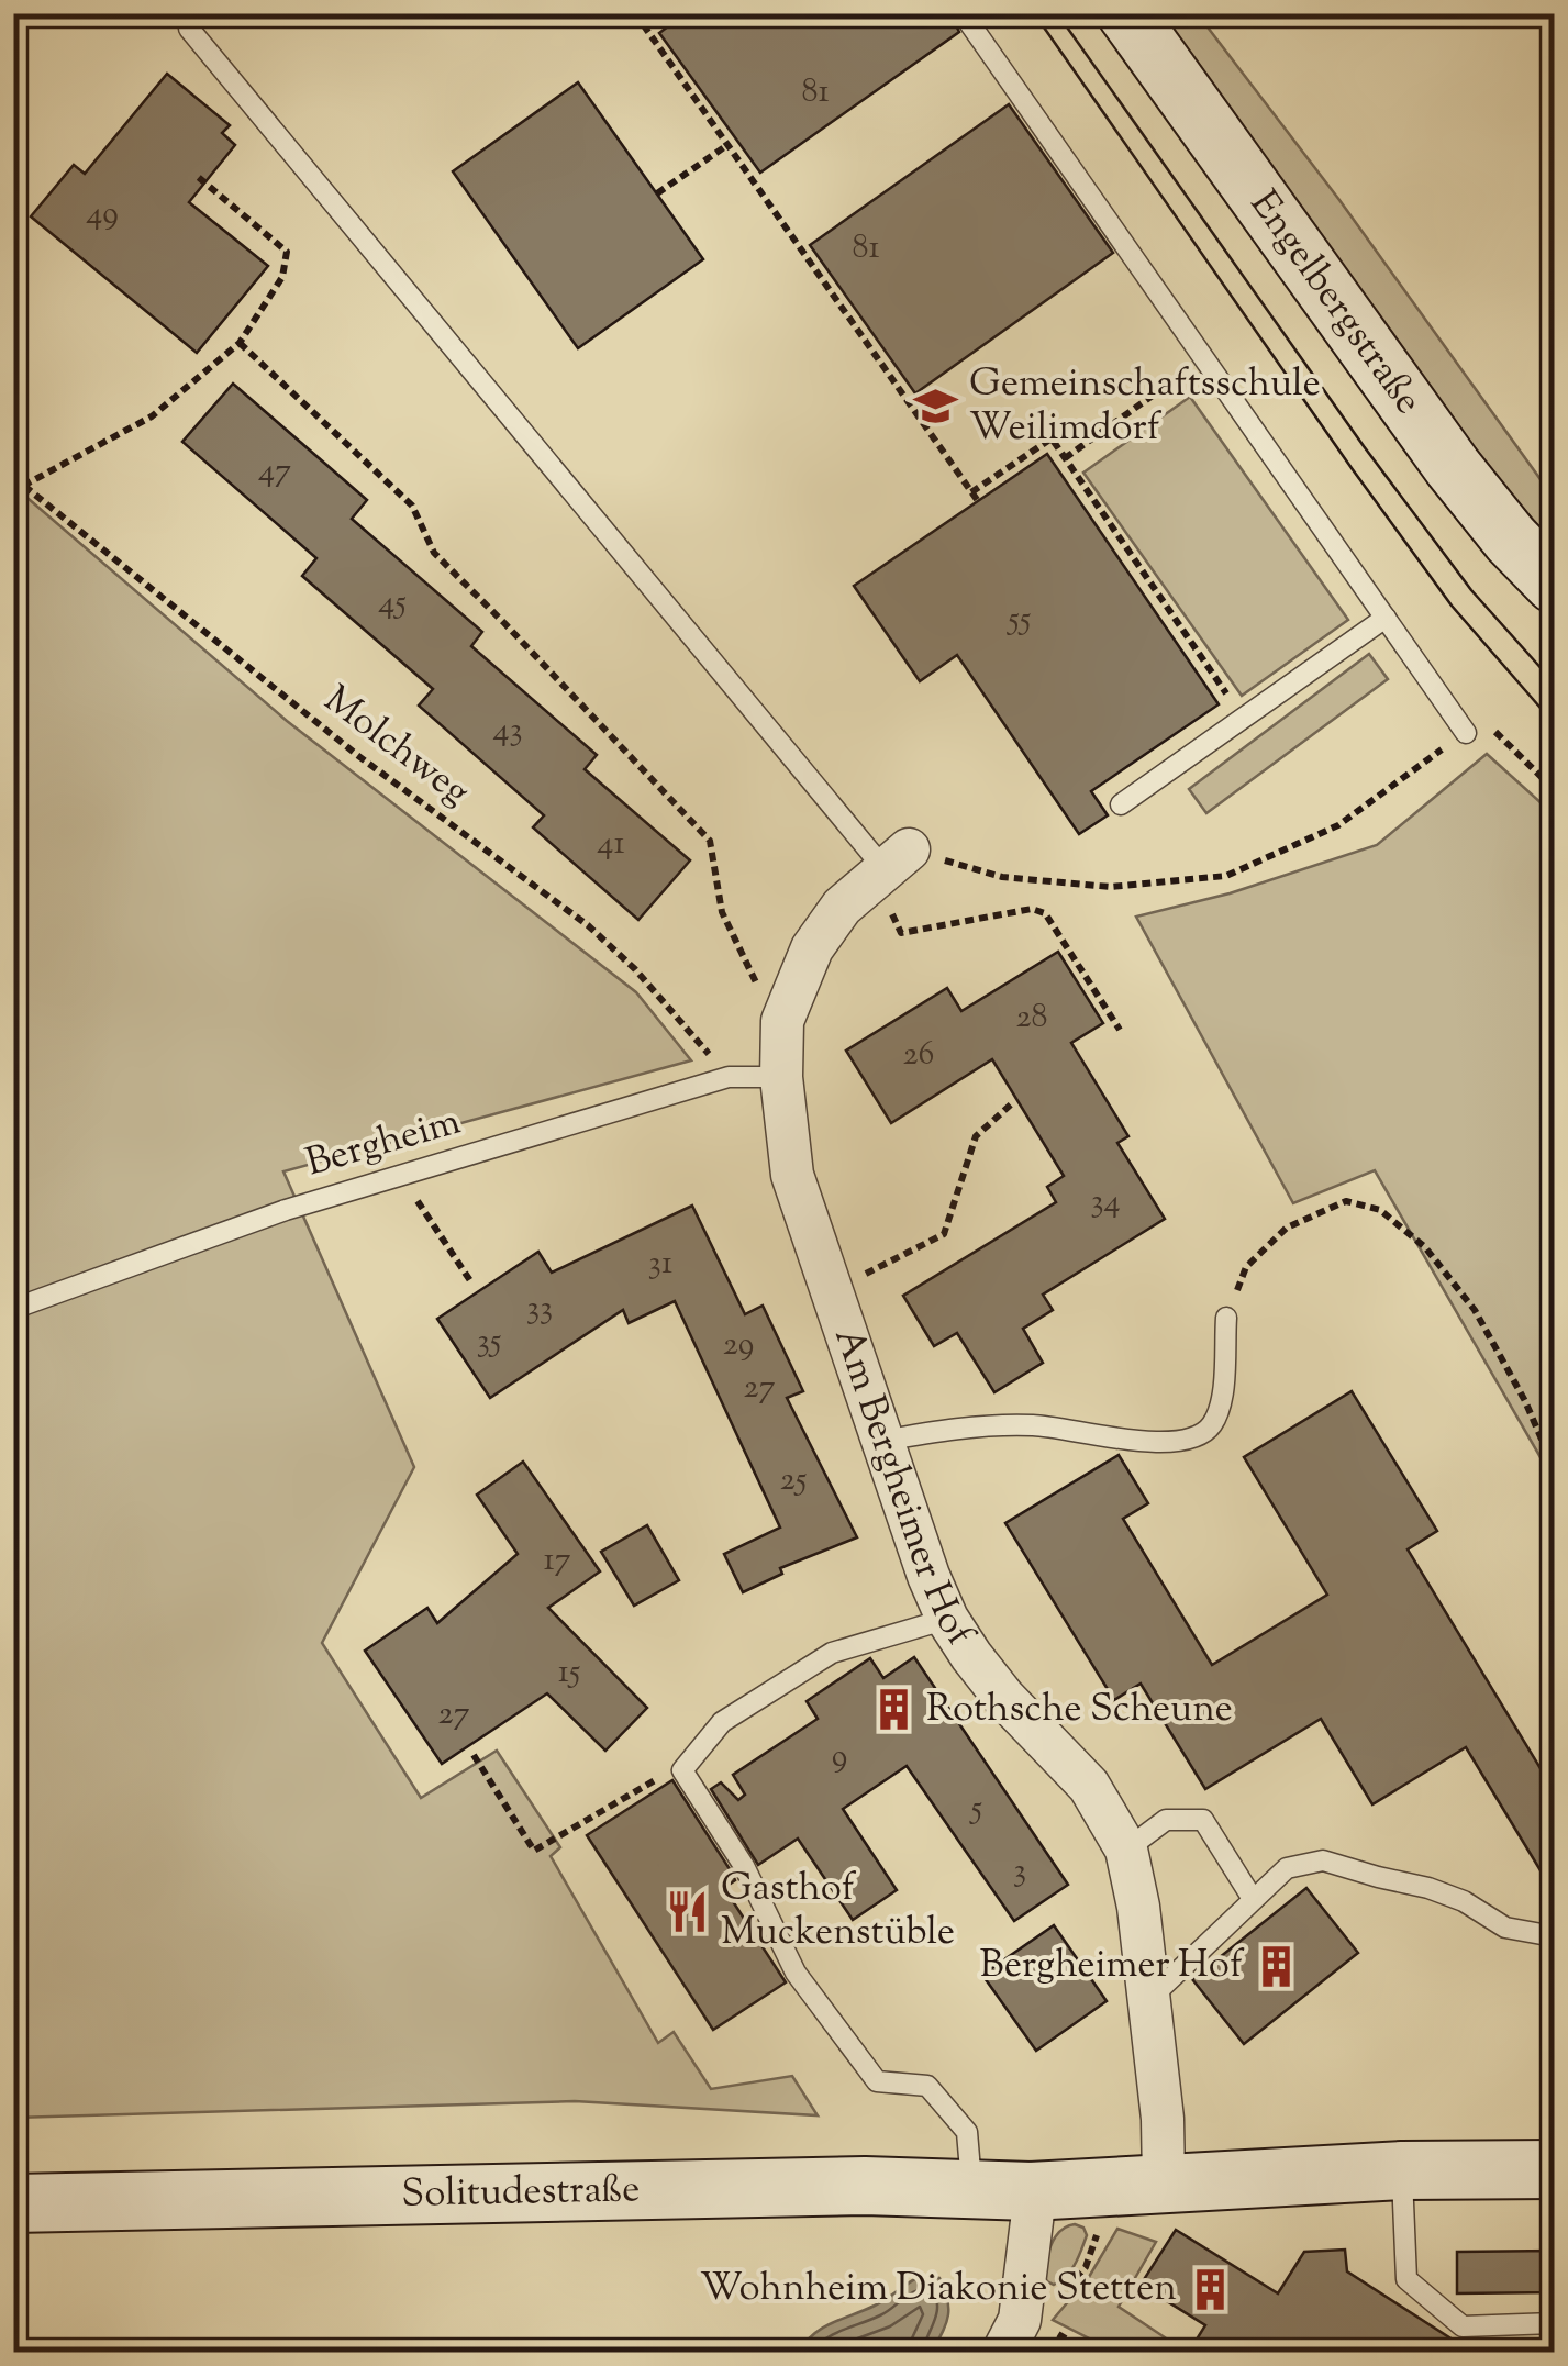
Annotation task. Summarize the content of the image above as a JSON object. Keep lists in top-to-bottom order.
{
  "streets": {
    "street": ["Engelbergstraße", "Am Bergheimer Hof", "Solitudestraße"],
    "lane": ["Bergheim"],
    "path": ["Molchweg"]
  },
  "crossings": [
    ["Molchweg", "Bergheim"],
    ["Bergheim", "Am Bergheimer Hof"],
    ["Am Bergheimer Hof", "Solitudestraße"]
  ],
  "places": {
    "school or university": ["Gemeinschaftsschule Weilimdorf"],
    "building": ["Rothsche Scheune", "Bergheimer Hof", "Wohnheim Diakonie Stetten"],
    "restaurant": ["Gasthof Muckenstüble"]
  },
  "house_numbers": [
    "81",
    "49",
    "81",
    "47",
    "45",
    "55",
    "43",
    "41",
    "28",
    "26",
    "34",
    "31",
    "33",
    "35",
    "29",
    "27",
    "25",
    "17",
    "15",
    "27",
    "9",
    "5",
    "3"
  ]
}
